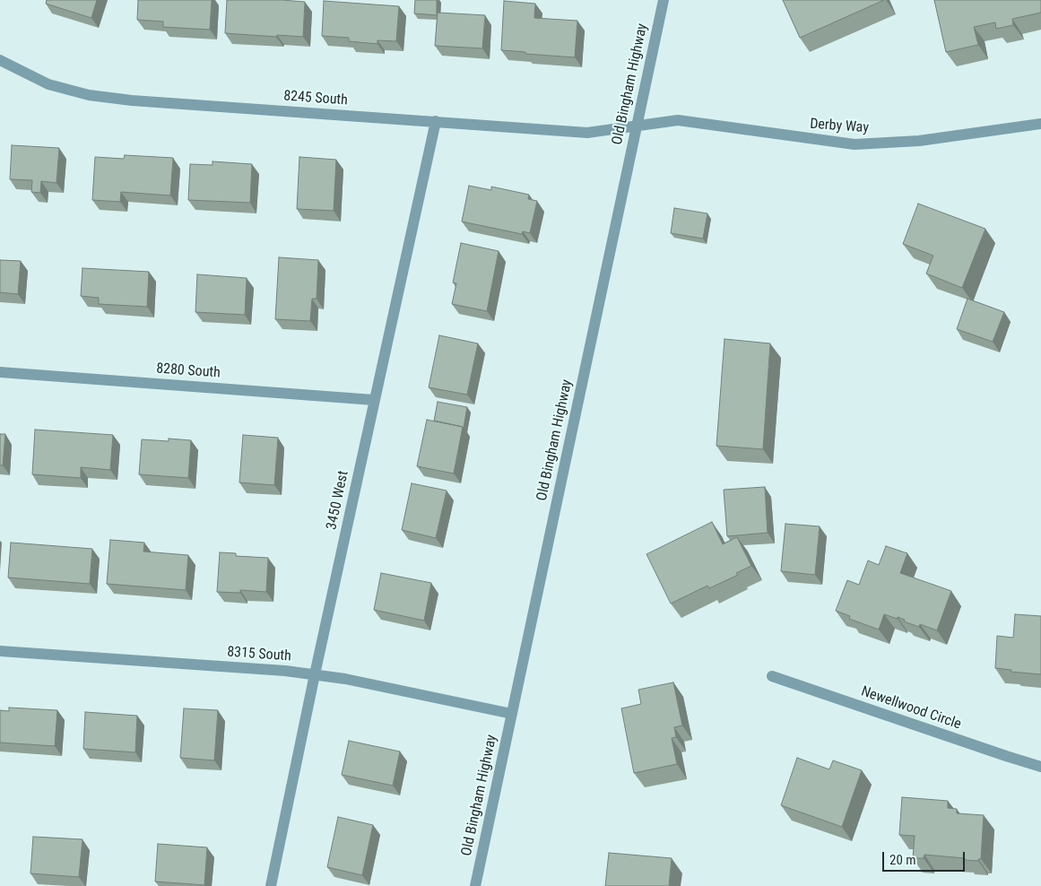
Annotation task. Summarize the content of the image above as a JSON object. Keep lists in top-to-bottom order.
{
  "streets": {
    "street": [
      "Old Bingham Highway",
      "8245 South",
      "Derby Way",
      "8280 South",
      "3450 West",
      "8315 South",
      "Newellwood Circle"
    ]
  },
  "crossings": [
    ["Old Bingham Highway", "8245 South"],
    ["Old Bingham Highway", "Derby Way"],
    ["Old Bingham Highway", "8315 South"],
    ["8245 South", "Derby Way"],
    ["8245 South", "3450 West"],
    ["8280 South", "3450 West"],
    ["3450 West", "8315 South"]
  ],
  "scale_bar": "20 m"
}
